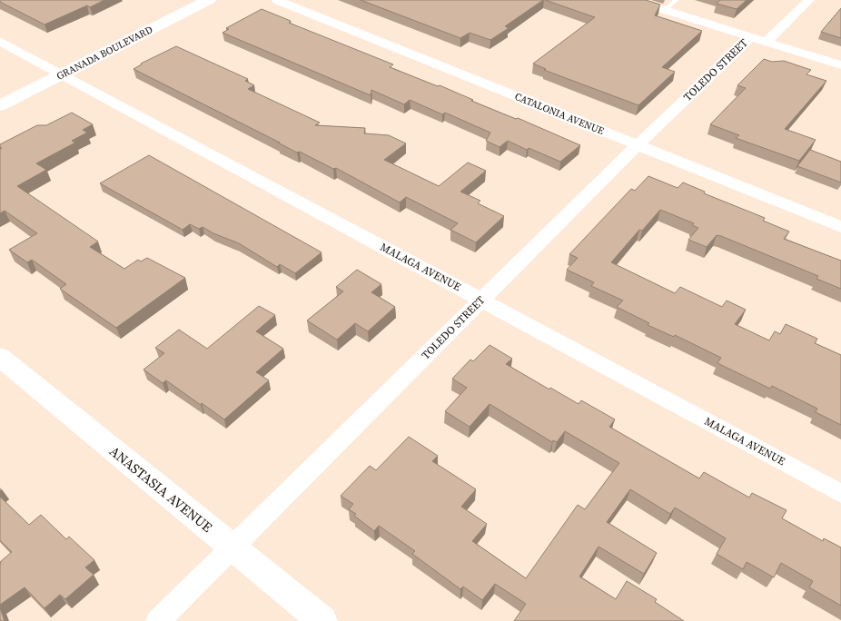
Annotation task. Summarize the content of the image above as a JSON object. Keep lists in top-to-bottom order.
{
  "streets": {
    "street": [
      "GRANADA BOULEVARD",
      "TOLEDO STREET",
      "CATALONIA AVENUE",
      "MALAGA AVENUE",
      "ANASTASIA AVENUE"
    ]
  },
  "crossings": [
    ["GRANADA BOULEVARD", "MALAGA AVENUE"],
    ["TOLEDO STREET", "CATALONIA AVENUE"],
    ["TOLEDO STREET", "MALAGA AVENUE"],
    ["TOLEDO STREET", "ANASTASIA AVENUE"]
  ]
}
